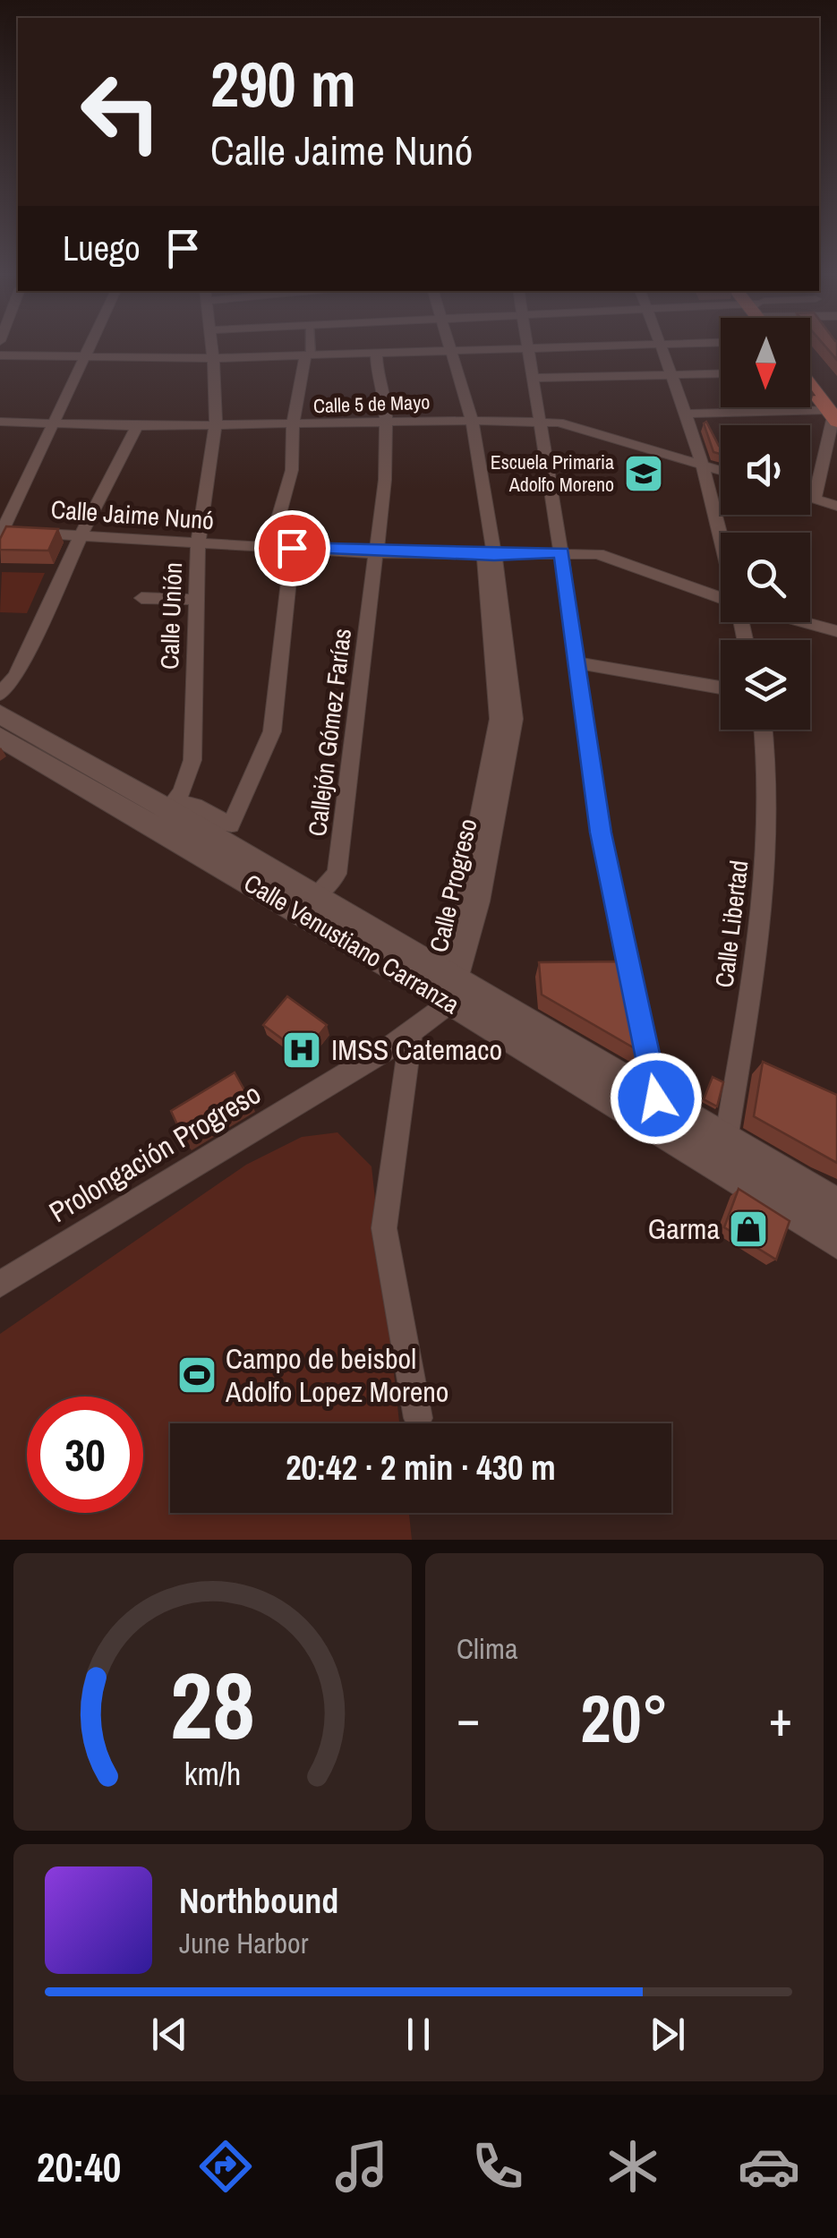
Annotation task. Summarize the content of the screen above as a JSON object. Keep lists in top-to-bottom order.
{
  "streets": {
    "main road": ["Calle Venustiano Carranza"],
    "street": [
      "Calle 5 de Mayo",
      "Calle Jaime Nunó",
      "Calle Unión",
      "Callejón Gómez Farías",
      "Calle Progreso",
      "Calle Libertad",
      "Prolongación Progreso"
    ]
  },
  "crossings": [
    ["Calle 5 de Mayo", "Calle Unión"],
    ["Calle 5 de Mayo", "Callejón Gómez Farías"],
    ["Calle 5 de Mayo", "Calle Progreso"],
    ["Calle Jaime Nunó", "Calle Unión"],
    ["Calle Jaime Nunó", "Callejón Gómez Farías"],
    ["Calle Jaime Nunó", "Calle Progreso"],
    ["Calle Unión", "Calle Venustiano Carranza"],
    ["Callejón Gómez Farías", "Calle Venustiano Carranza"],
    ["Calle Progreso", "Calle Venustiano Carranza"],
    ["Calle Progreso", "Prolongación Progreso"],
    ["Calle Libertad", "Calle Venustiano Carranza"],
    ["Calle Venustiano Carranza", "Prolongación Progreso"]
  ],
  "places": {
    "school or university": ["Escuela Primaria Adolfo Moreno"],
    "hospital": ["IMSS Catemaco"],
    "shop": ["Garma"],
    "sports": ["Campo de beisbol Adolfo Lopez Moreno"]
  },
  "north": "bottom",
  "page": {
    "turn": ["290 m", "Calle Jaime Nunó"],
    "then": "Luego",
    "limit": "30",
    "trip": "20:42 · 2 min · 430 m",
    "tile": "Clima",
    "heat": ["−", "20°", "+"],
    "song": ["Northbound", "June Harbor"],
    "tabs": "20:40",
    "gauge": ["28", "km/h"]
  }
}
